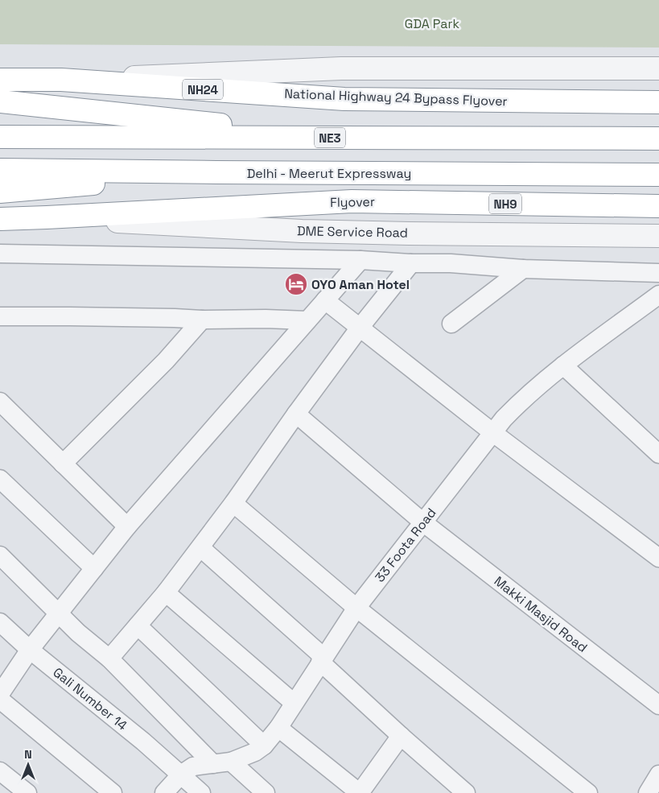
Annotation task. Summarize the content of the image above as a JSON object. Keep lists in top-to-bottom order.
{
  "streets": {
    "highway": [
      "NH24",
      "National Highway 24 Bypass Flyover",
      "NE3",
      "Delhi - Meerut Expressway",
      "Flyover",
      "NH9"
    ],
    "street": [
      "DME Service Road",
      "33 Foota Road",
      "Makki Masjid Road",
      "Gali Number 14"
    ]
  },
  "crossings": [
    ["Flyover", "DME Service Road"],
    ["33 Foota Road", "Makki Masjid Road"],
    ["33 Foota Road", "Gali Number 14"]
  ],
  "parks": ["GDA Park"],
  "places": {
    "hotel": ["OYO Aman Hotel"]
  },
  "north": "top"
}
